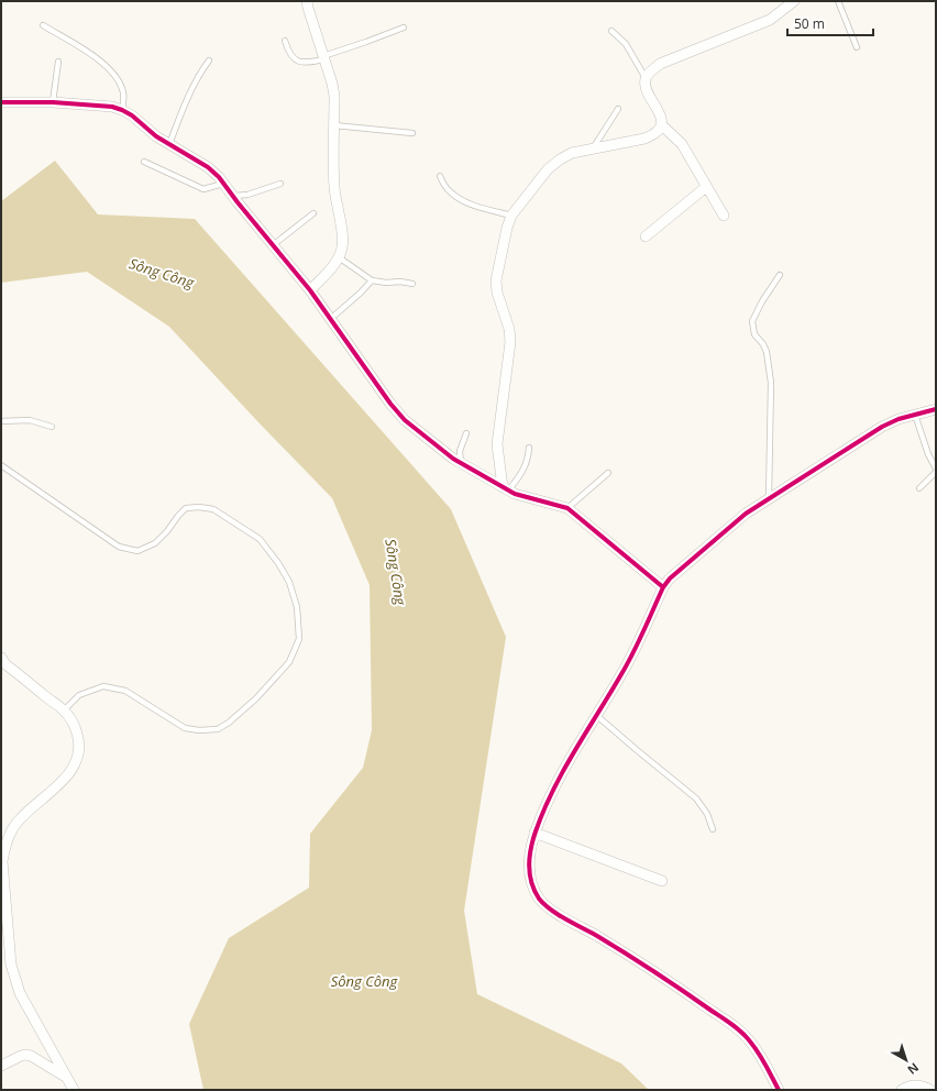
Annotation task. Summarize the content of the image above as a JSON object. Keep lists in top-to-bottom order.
{
  "water": ["Sông Công"],
  "scale_bar": "50 m",
  "north": "bottom right"
}
